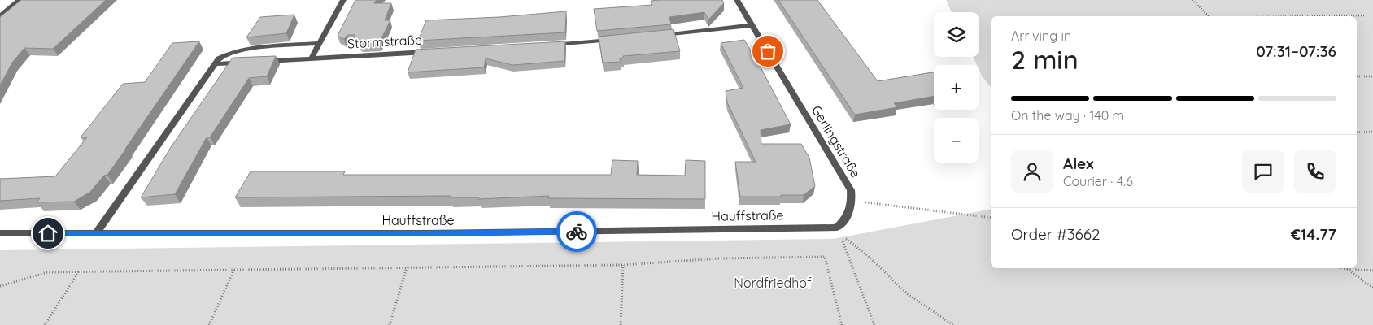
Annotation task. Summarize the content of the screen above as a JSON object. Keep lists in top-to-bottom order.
{
  "streets": {
    "street": ["Stormstraße", "Gerlingstraße", "Hauffstraße"]
  },
  "parks": ["Nordfriedhof"],
  "page": {
    "map_buttons": ["+", "−"],
    "heading": ["2 min", "Arriving in", "07:31–07:36"],
    "panel": [
      "Alex",
      "Courier · 4.6",
      "Order #3662",
      "€14.77"
    ],
    "bar": "On the way · 140 m"
  }
}
